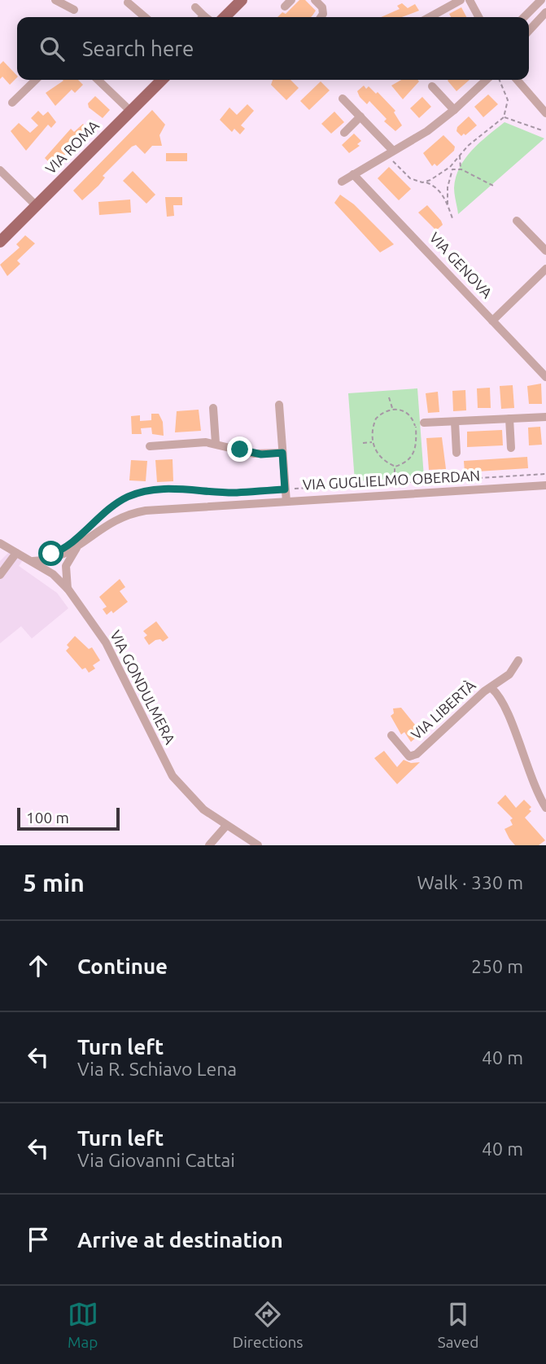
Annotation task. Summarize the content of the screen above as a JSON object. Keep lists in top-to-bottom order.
{
  "streets": {
    "main road": ["VIA ROMA"],
    "street": [
      "VIA GENOVA",
      "VIA GUGLIELMO OBERDAN",
      "VIA GONDULMERA",
      "VIA LIBERTÀ"
    ]
  },
  "crossings": [
    ["VIA GUGLIELMO OBERDAN", "VIA GONDULMERA"]
  ],
  "scale_bar": "100 m",
  "page": {
    "search": "Search here",
    "scale": "100 m",
    "heading": ["5 min", "Walk · 330 m"],
    "list": [
      ["Continue", "250 m"],
      ["Turn left", "Via R. Schiavo Lena", "40 m"],
      ["Turn left", "Via Giovanni Cattai", "40 m"],
      "Arrive at destination"
    ],
    "nav": ["Map", "Directions", "Saved"]
  }
}
